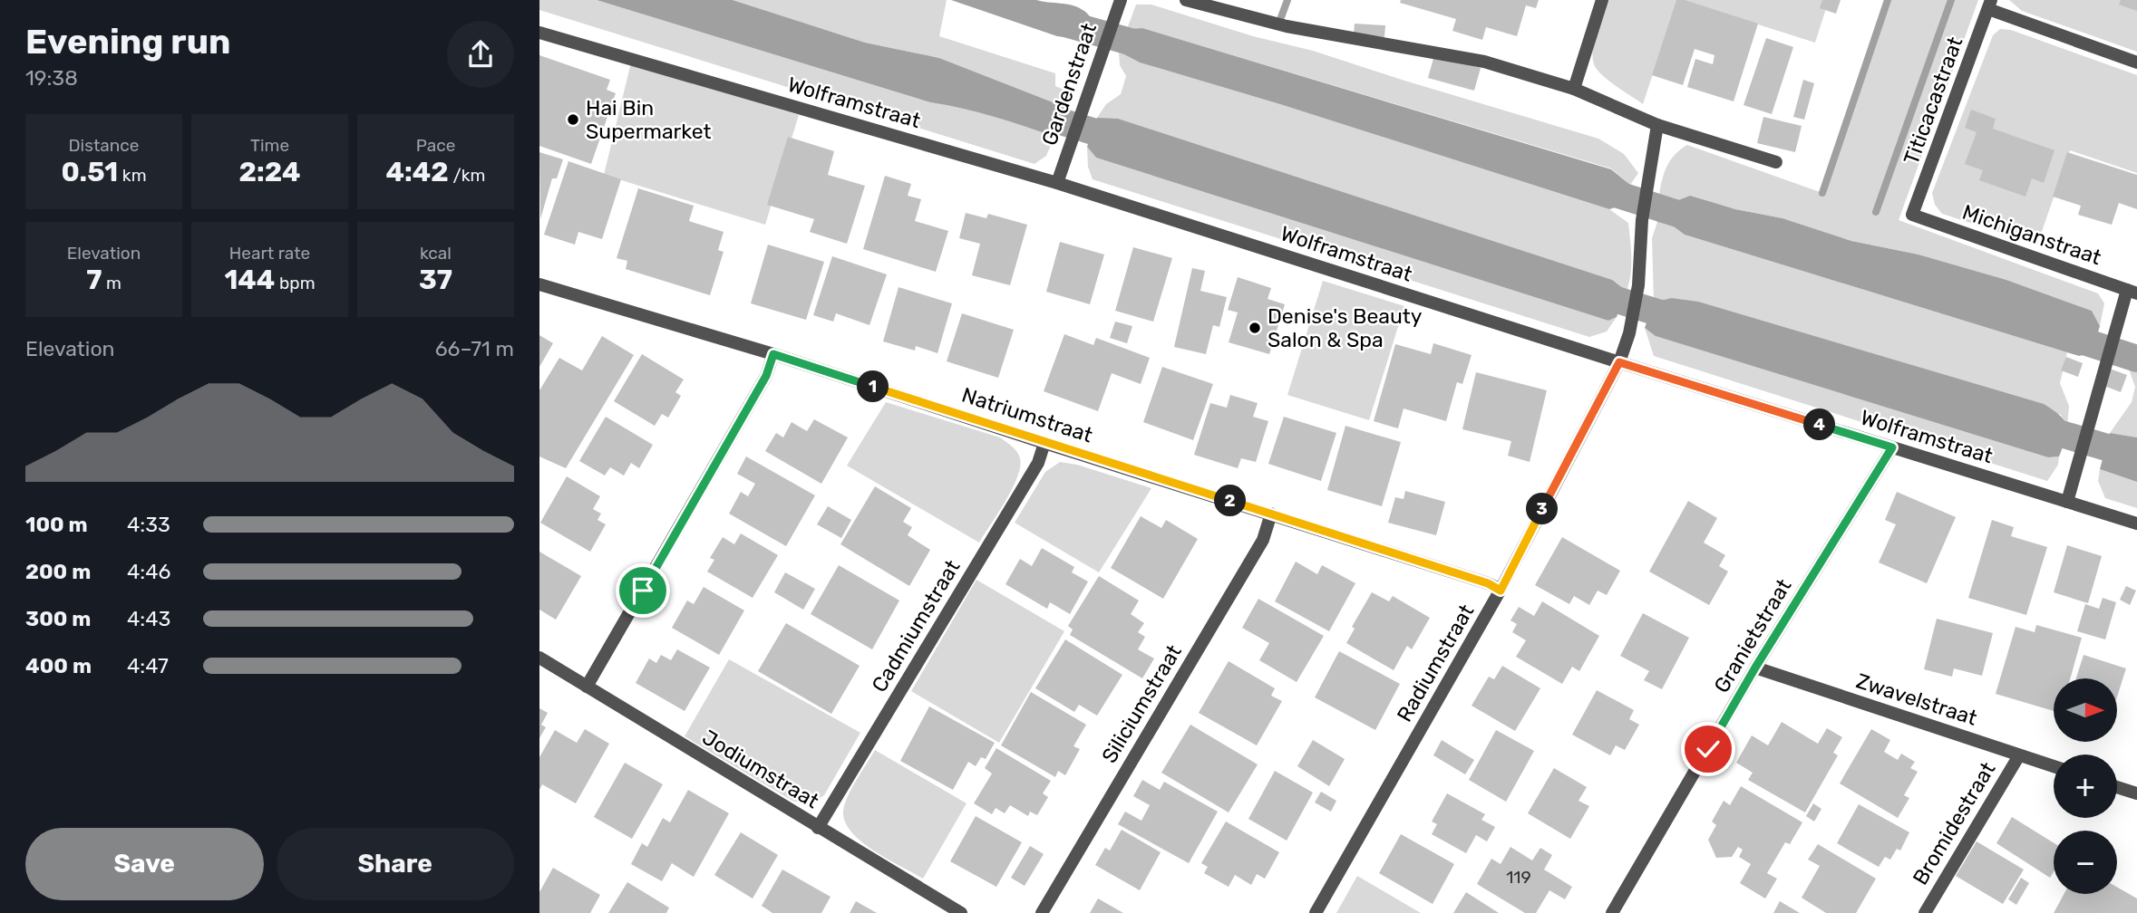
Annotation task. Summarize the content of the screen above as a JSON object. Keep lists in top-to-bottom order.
{
  "streets": {
    "street": [
      "Gardenstraat",
      "Titicacastraat",
      "Wolframstraat",
      "Michiganstraat",
      "Natriumstraat",
      "Cadmiumstraat",
      "Granietstraat",
      "Radiumstraat",
      "Zwavelstraat",
      "Siliciumstraat",
      "Jodiumstraat",
      "Bromidestraat"
    ]
  },
  "crossings": [
    ["Gardenstraat", "Wolframstraat"],
    ["Titicacastraat", "Michiganstraat"],
    ["Wolframstraat", "Granietstraat"],
    ["Wolframstraat", "Radiumstraat"],
    ["Natriumstraat", "Cadmiumstraat"],
    ["Natriumstraat", "Radiumstraat"],
    ["Natriumstraat", "Siliciumstraat"],
    ["Cadmiumstraat", "Jodiumstraat"],
    ["Granietstraat", "Zwavelstraat"],
    ["Zwavelstraat", "Bromidestraat"]
  ],
  "places": ["Hai Bin Supermarket", "Denise's Beauty Salon & Spa"],
  "house_numbers": ["119"],
  "north": "right",
  "page": {
    "heading": ["Evening run", "19:38"],
    "stats": [
      ["Distance", "0.51 km"],
      ["Time", "2:24"],
      ["Pace", "4:42 /km"],
      ["Elevation", "7 m"],
      ["Heart rate", "144 bpm"],
      ["kcal", "37"]
    ],
    "chart": ["Elevation", "66–71 m"],
    "pins": [
      "1",
      "4",
      "2",
      "3"
    ],
    "list": [
      {
        "name": "100 m",
        "note": "4:33"
      },
      {
        "name": "200 m",
        "note": "4:46"
      },
      {
        "name": "300 m",
        "note": "4:43"
      },
      {
        "name": "400 m",
        "note": "4:47"
      }
    ],
    "map_buttons": ["+", "−"],
    "buttons": ["Save", "Share"]
  }
}
